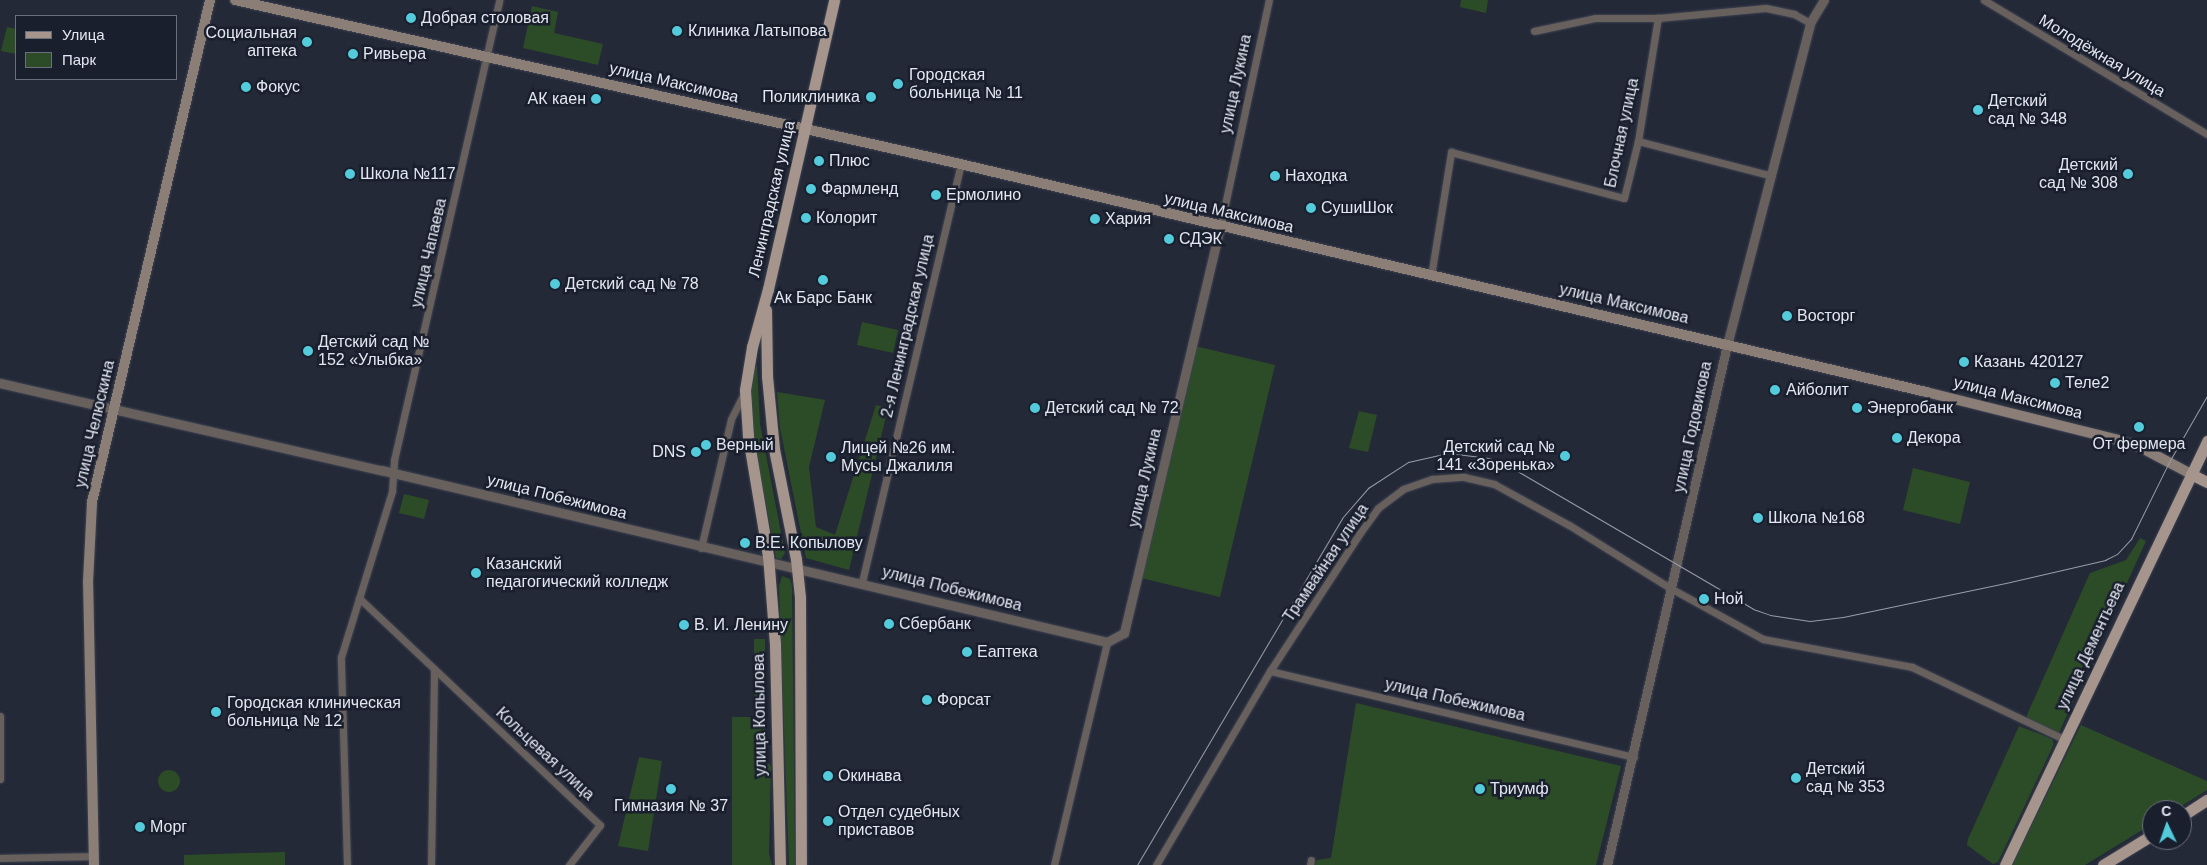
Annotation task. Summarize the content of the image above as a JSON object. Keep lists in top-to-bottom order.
{
  "streets": {
    "main road": [
      "улица Максимова",
      "Ленинградская улица",
      "улица Челюскина",
      "улица Дементьева",
      "улица Копылова"
    ],
    "street": [
      "Молодёжная улица",
      "улица Лукина",
      "Блочная улица",
      "улица Чапаева",
      "2-я Ленинградская улица",
      "улица Годовикова",
      "улица Побежимова",
      "Трамвайная улица",
      "Кольцевая улица"
    ]
  },
  "crossings": [
    ["улица Максимова", "улица Лукина"],
    ["улица Максимова", "Блочная улица"],
    ["улица Максимова", "Ленинградская улица"],
    ["улица Максимова", "улица Чапаева"],
    ["улица Максимова", "2-я Ленинградская улица"],
    ["улица Максимова", "улица Годовикова"],
    ["улица Максимова", "улица Дементьева"],
    ["улица Лукина", "улица Побежимова"],
    ["Ленинградская улица", "улица Побежимова"],
    ["Ленинградская улица", "улица Копылова"],
    ["улица Чапаева", "улица Побежимова"],
    ["улица Чапаева", "Кольцевая улица"],
    ["2-я Ленинградская улица", "улица Побежимова"],
    ["улица Челюскина", "улица Побежимова"],
    ["улица Годовикова", "улица Побежимова"],
    ["улица Годовикова", "Трамвайная улица"],
    ["улица Побежимова", "Трамвайная улица"],
    ["улица Побежимова", "улица Копылова"],
    ["Трамвайная улица", "улица Дементьева"]
  ],
  "places": [
    "Добрая столовая",
    "Клиника Латыпова",
    "Социальная аптека",
    "Ривьера",
    "Городская больница № 11",
    "Фокус",
    "Поликлиника",
    "АК каен",
    "Детский сад № 348",
    "Плюс",
    "Школа №117",
    "Детский сад № 308",
    "Находка",
    "Фармленд",
    "Ермолино",
    "СушиШок",
    "Колорит",
    "Хария",
    "СДЭК",
    "Ак Барс Банк",
    "Детский сад № 78",
    "Восторг",
    "Детский сад № 152 «Улыбка»",
    "Казань 420127",
    "Теле2",
    "Айболит",
    "Детский сад № 72",
    "Энергобанк",
    "От фермера",
    "Декора",
    "Верный",
    "DNS",
    "Детский сад № 141 «Зоренька»",
    "Лицей №26 им. Мусы Джалиля",
    "Школа №168",
    "В.Е. Копылову",
    "Казанский педагогический колледж",
    "Ной",
    "Сбербанк",
    "В. И. Ленину",
    "Еаптека",
    "Форсат",
    "Городская клиническая больница № 12",
    "Окинава",
    "Детский сад № 353",
    "Гимназия № 37",
    "Триумф",
    "Отдел судебных приставов",
    "Морг"
  ],
  "legend": ["Улица", "Парк"],
  "north": "top"
}
